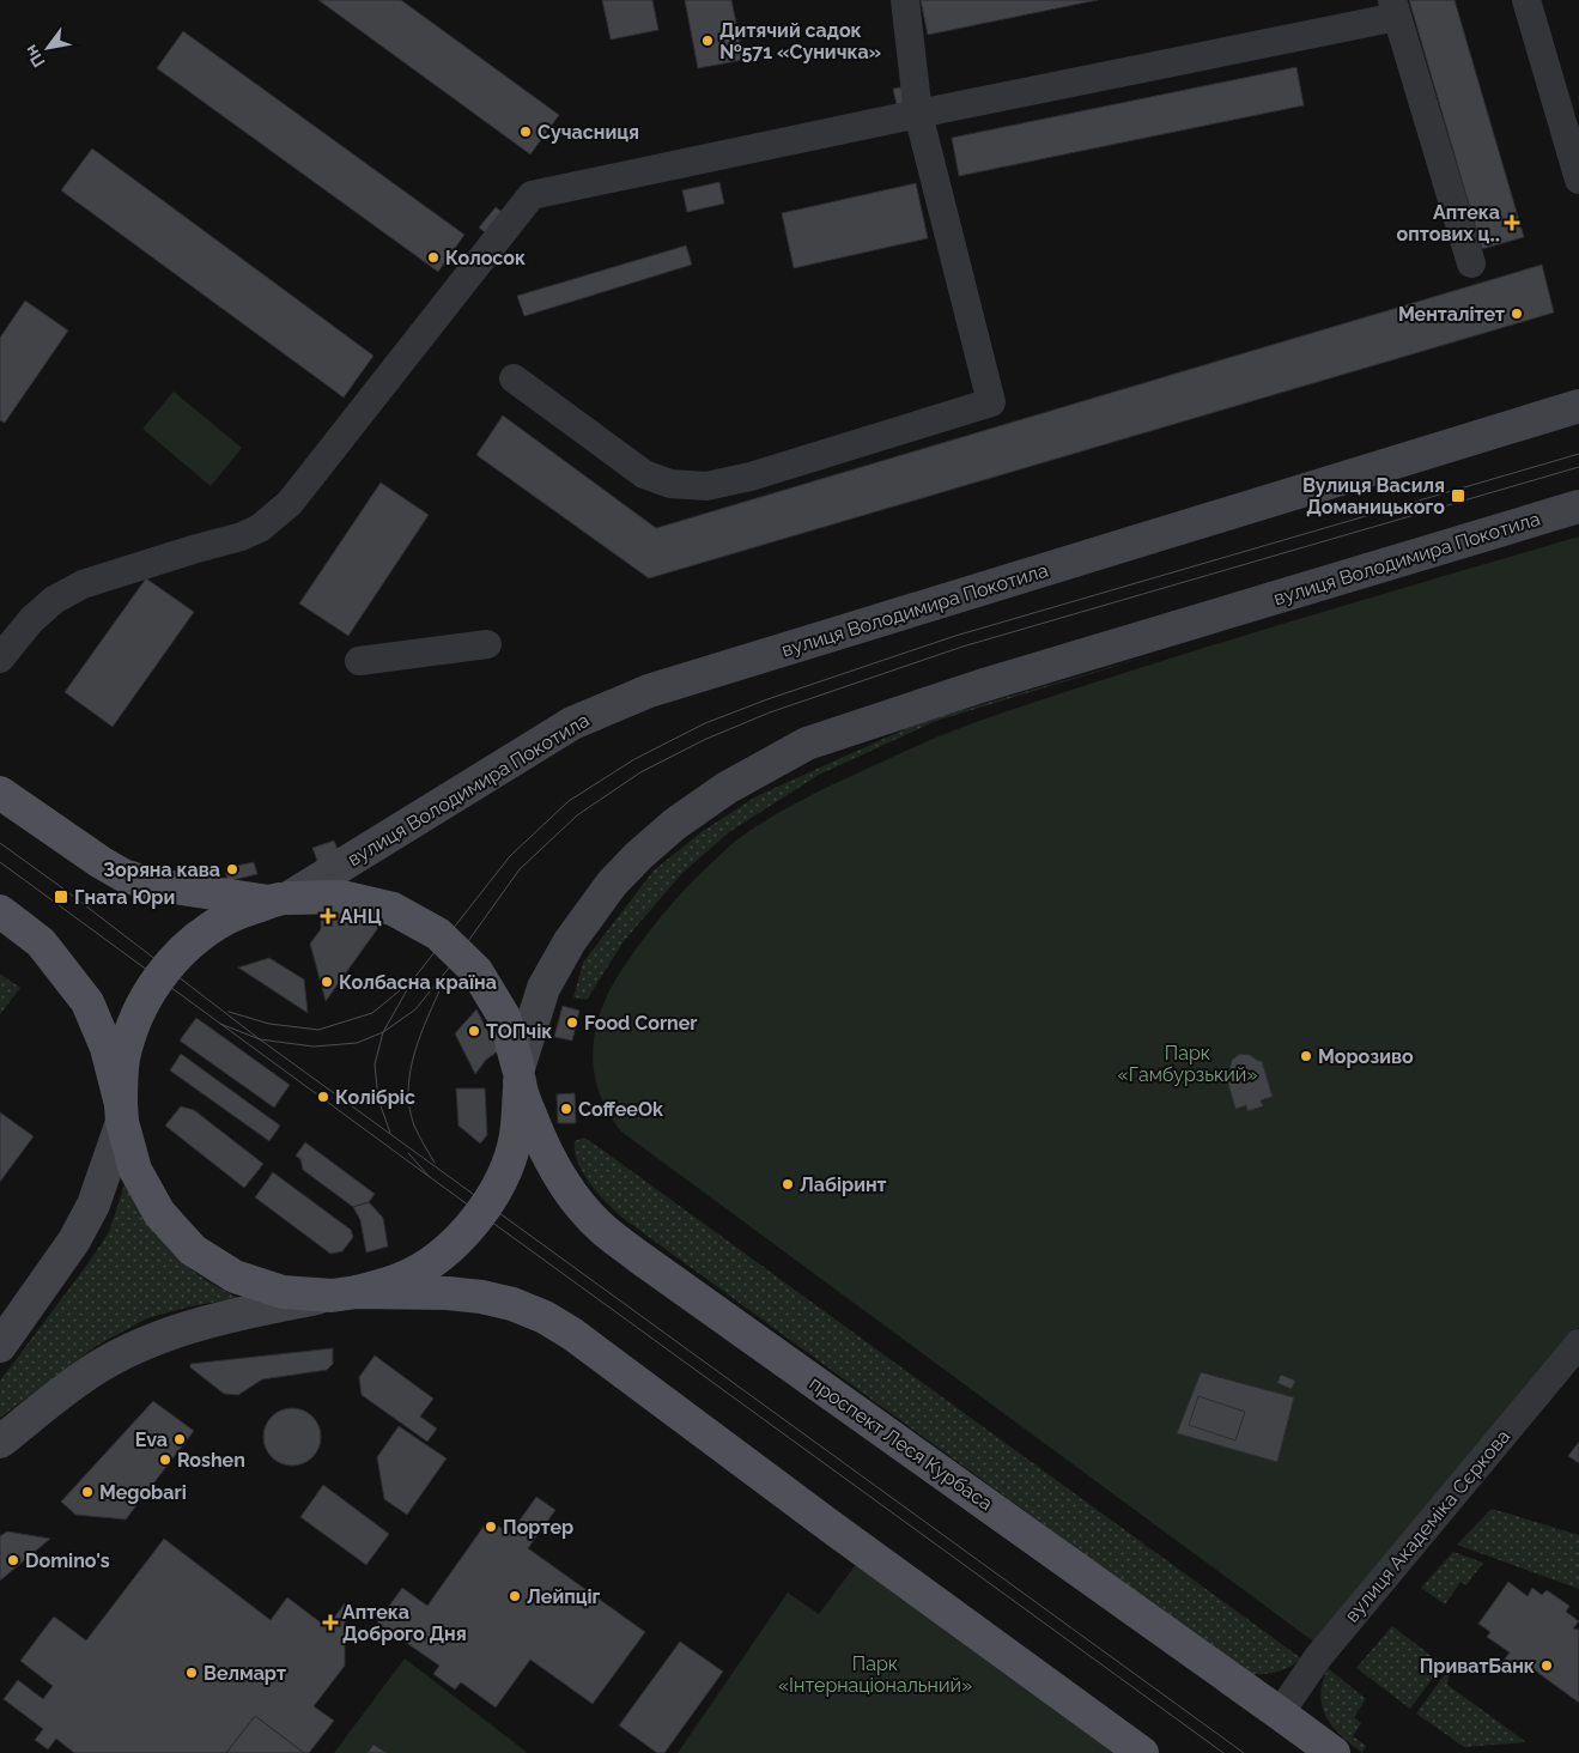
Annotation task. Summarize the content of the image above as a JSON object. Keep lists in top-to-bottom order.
{
  "streets": {
    "main road": ["проспект Леся Курбаса"],
    "street": ["вулиця Володимира Покотила", "вулиця Академіка Сєркова"]
  },
  "crossings": [
    ["вулиця Володимира Покотила", "проспект Леся Курбаса"],
    ["проспект Леся Курбаса", "вулиця Академіка Сєркова"]
  ],
  "parks": ["Парк «Гамбурзький»", "Парк «Інтернаціональний»"],
  "places": {
    "other": [
      "Дитячий садок №571 «Суничка»",
      "Сучасниця",
      "Колосок",
      "Менталітет",
      "Зоряна кава",
      "Колбасна країна",
      "Food Corner",
      "ТОПчік",
      "Морозиво",
      "Колібріс",
      "CoffeeOk",
      "Лабіринт",
      "Eva",
      "Roshen",
      "Megobari",
      "Портер",
      "Domino's",
      "Лейпціг",
      "ПриватБанк",
      "Велмарт"
    ],
    "health": ["Аптека оптових ц‥", "АНЦ", "Аптека Доброго Дня"],
    "transit": ["Вулиця Василя Доманицького", "Гната Юри"]
  },
  "north": "bottom left"
}
